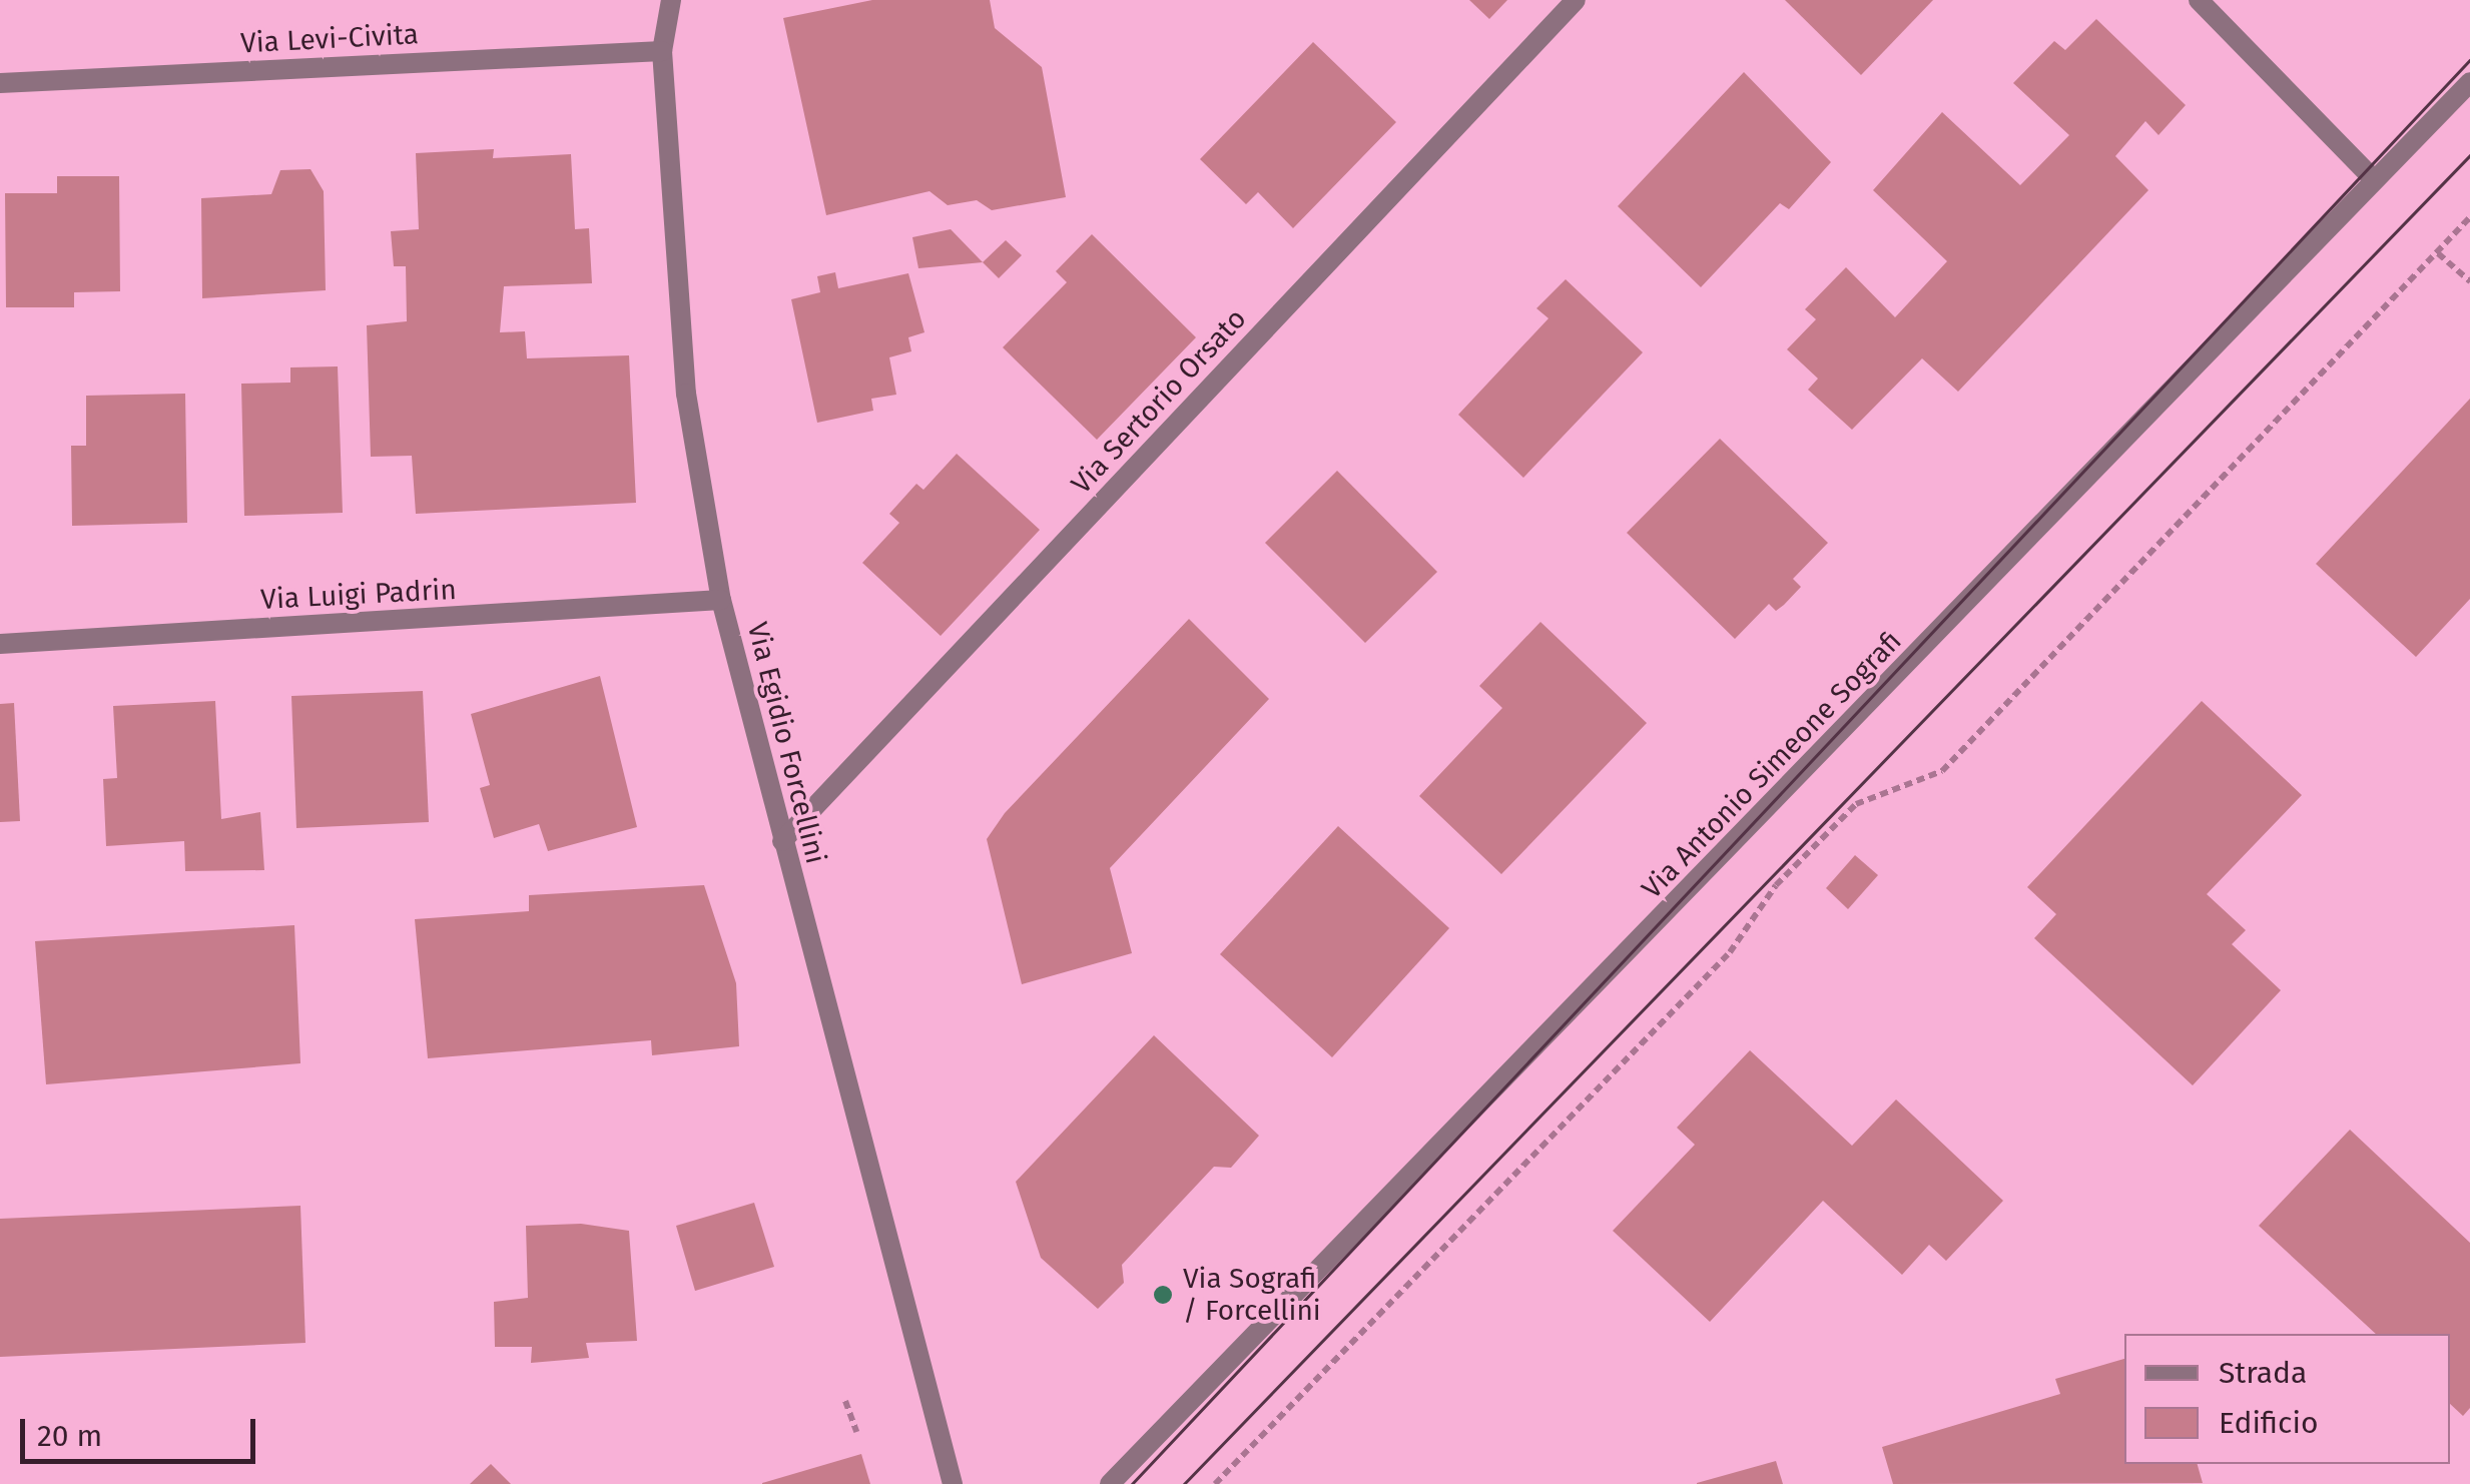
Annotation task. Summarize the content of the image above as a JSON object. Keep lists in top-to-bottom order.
{
  "streets": {
    "street": [
      "Via Levi-Civita",
      "Via Sertorio Orsato",
      "Via Luigi Padrin",
      "Via Egidio Forcellini",
      "Via Antonio Simeone Sografi"
    ]
  },
  "crossings": [
    ["Via Levi-Civita", "Via Egidio Forcellini"],
    ["Via Sertorio Orsato", "Via Egidio Forcellini"],
    ["Via Luigi Padrin", "Via Egidio Forcellini"]
  ],
  "places": ["Via Sografi / Forcellini"],
  "legend": ["Strada", "Edificio"],
  "scale_bar": "20 m"
}
